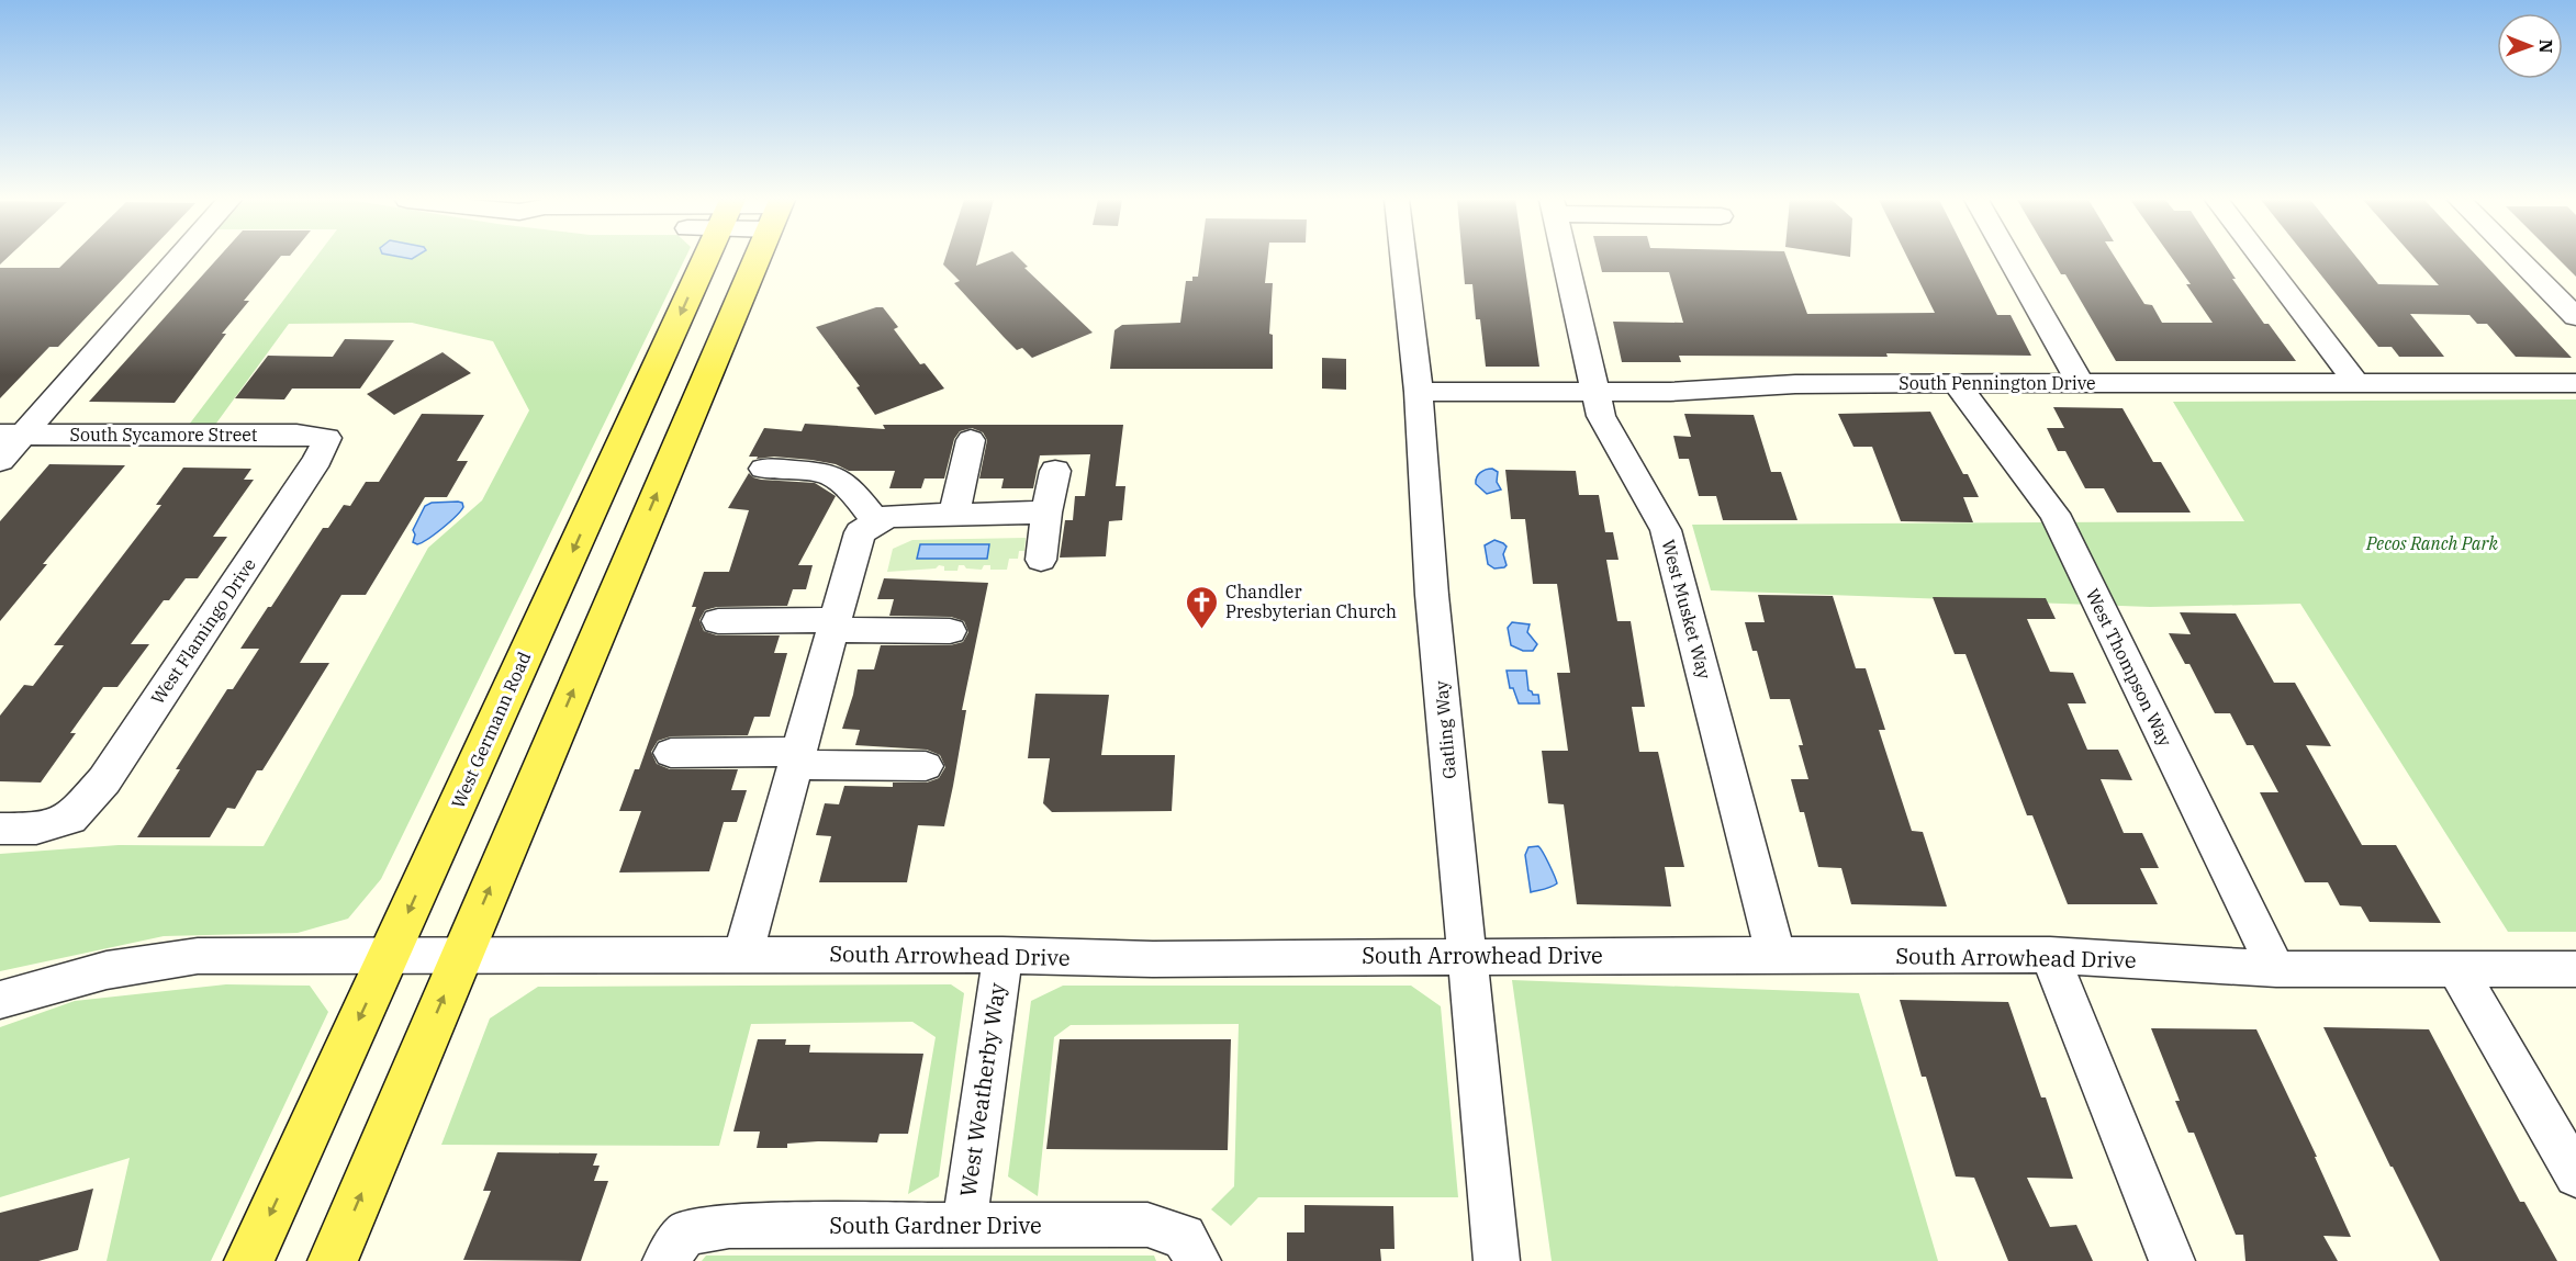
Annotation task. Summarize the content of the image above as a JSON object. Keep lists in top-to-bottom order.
{
  "streets": {
    "main road": ["West Germann Road"],
    "street": [
      "South Pennington Drive",
      "South Sycamore Street",
      "West Musket Way",
      "West Flamingo Drive",
      "West Thompson Way",
      "Gatling Way",
      "South Arrowhead Drive",
      "West Weatherby Way",
      "South Gardner Drive"
    ]
  },
  "crossings": [
    ["South Pennington Drive", "West Musket Way"],
    ["South Pennington Drive", "West Thompson Way"],
    ["South Pennington Drive", "Gatling Way"],
    ["South Sycamore Street", "West Flamingo Drive"],
    ["West Musket Way", "South Arrowhead Drive"],
    ["West Thompson Way", "South Arrowhead Drive"],
    ["West Germann Road", "South Arrowhead Drive"],
    ["Gatling Way", "South Arrowhead Drive"],
    ["South Arrowhead Drive", "West Weatherby Way"],
    ["West Weatherby Way", "South Gardner Drive"]
  ],
  "parks": ["Pecos Ranch Park"],
  "places": {
    "church": ["Chandler Presbyterian Church"]
  },
  "north": "right"
}
